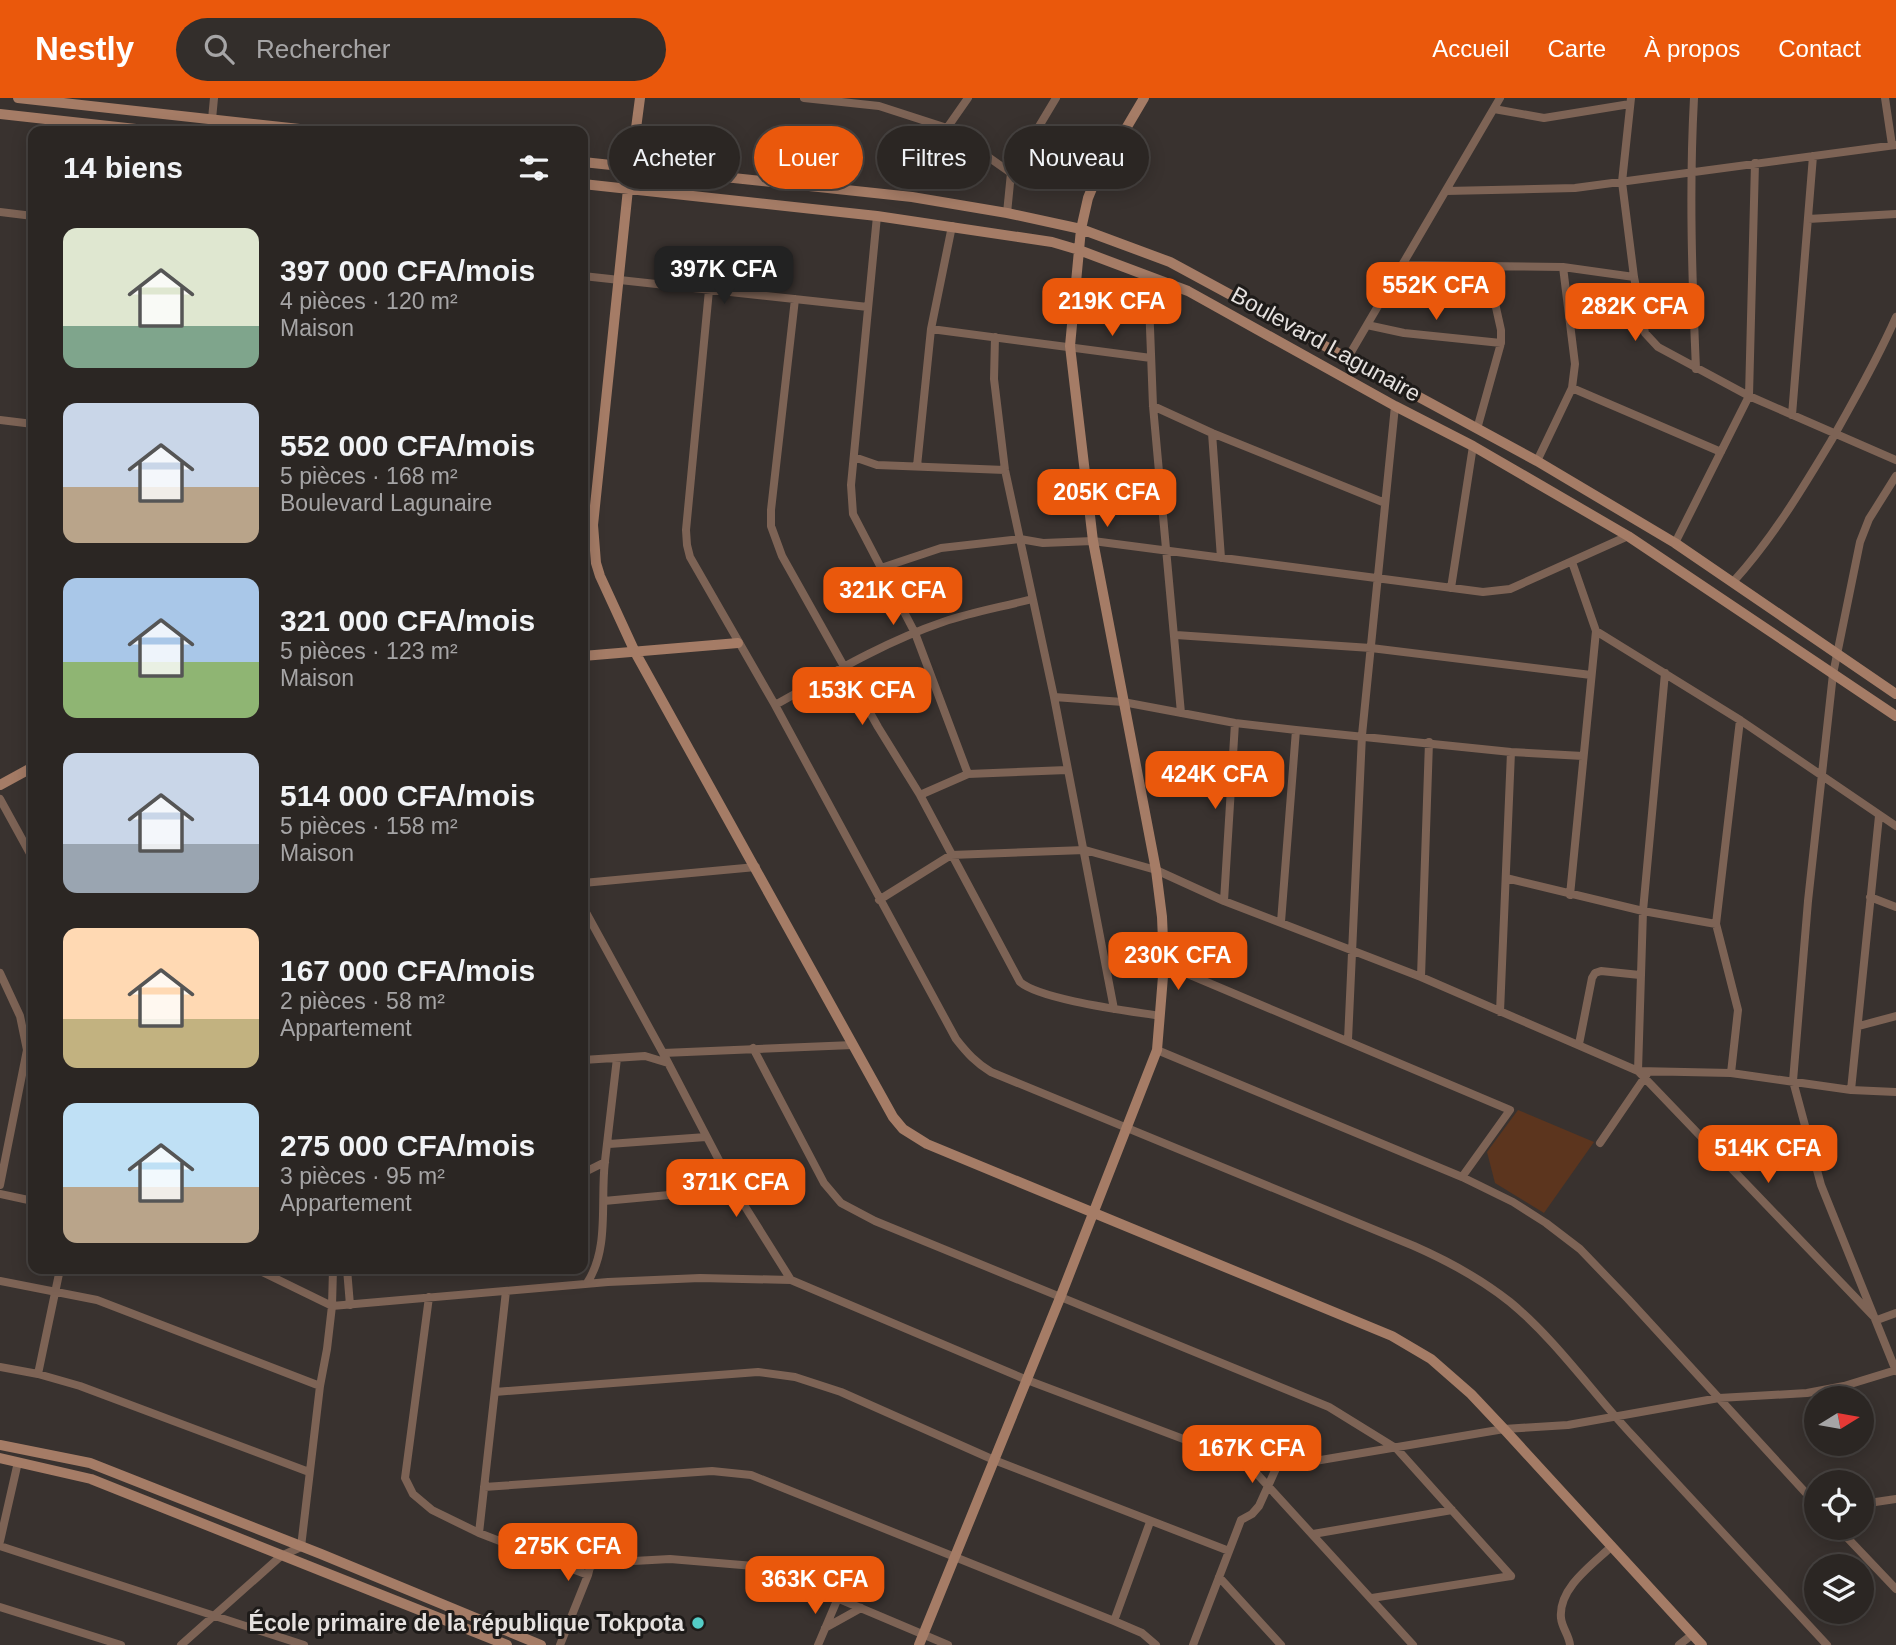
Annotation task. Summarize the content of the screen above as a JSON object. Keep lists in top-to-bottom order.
{
  "streets": {
    "street": ["Boulevard Lagunaire"]
  },
  "places": ["École primaire de la république Tokpota"],
  "north": "right",
  "page": {
    "header": "Nestly",
    "search": "Rechercher",
    "nav": [
      "Accueil",
      "Carte",
      "À propos",
      "Contact"
    ],
    "chip": [
      "Acheter",
      "Louer",
      "Filtres",
      "Nouveau"
    ],
    "heading": "14 biens",
    "list": [
      {
        "name": "397 000 CFA/mois",
        "note": "4 pièces · 120 m² · Maison"
      },
      {
        "name": "552 000 CFA/mois",
        "note": "5 pièces · 168 m² · Boulevard Lagunaire"
      },
      {
        "name": "321 000 CFA/mois",
        "note": "5 pièces · 123 m² · Maison"
      },
      {
        "name": "514 000 CFA/mois",
        "note": "5 pièces · 158 m² · Maison"
      },
      {
        "name": "167 000 CFA/mois",
        "note": "2 pièces · 58 m² · Appartement"
      },
      {
        "name": "275 000 CFA/mois",
        "note": "3 pièces · 95 m² · Appartement"
      }
    ],
    "price": [
      "397K CFA",
      "552K CFA",
      "219K CFA",
      "282K CFA",
      "205K CFA",
      "321K CFA",
      "153K CFA",
      "424K CFA",
      "230K CFA",
      "514K CFA",
      "371K CFA",
      "167K CFA",
      "275K CFA",
      "363K CFA"
    ]
  }
}
